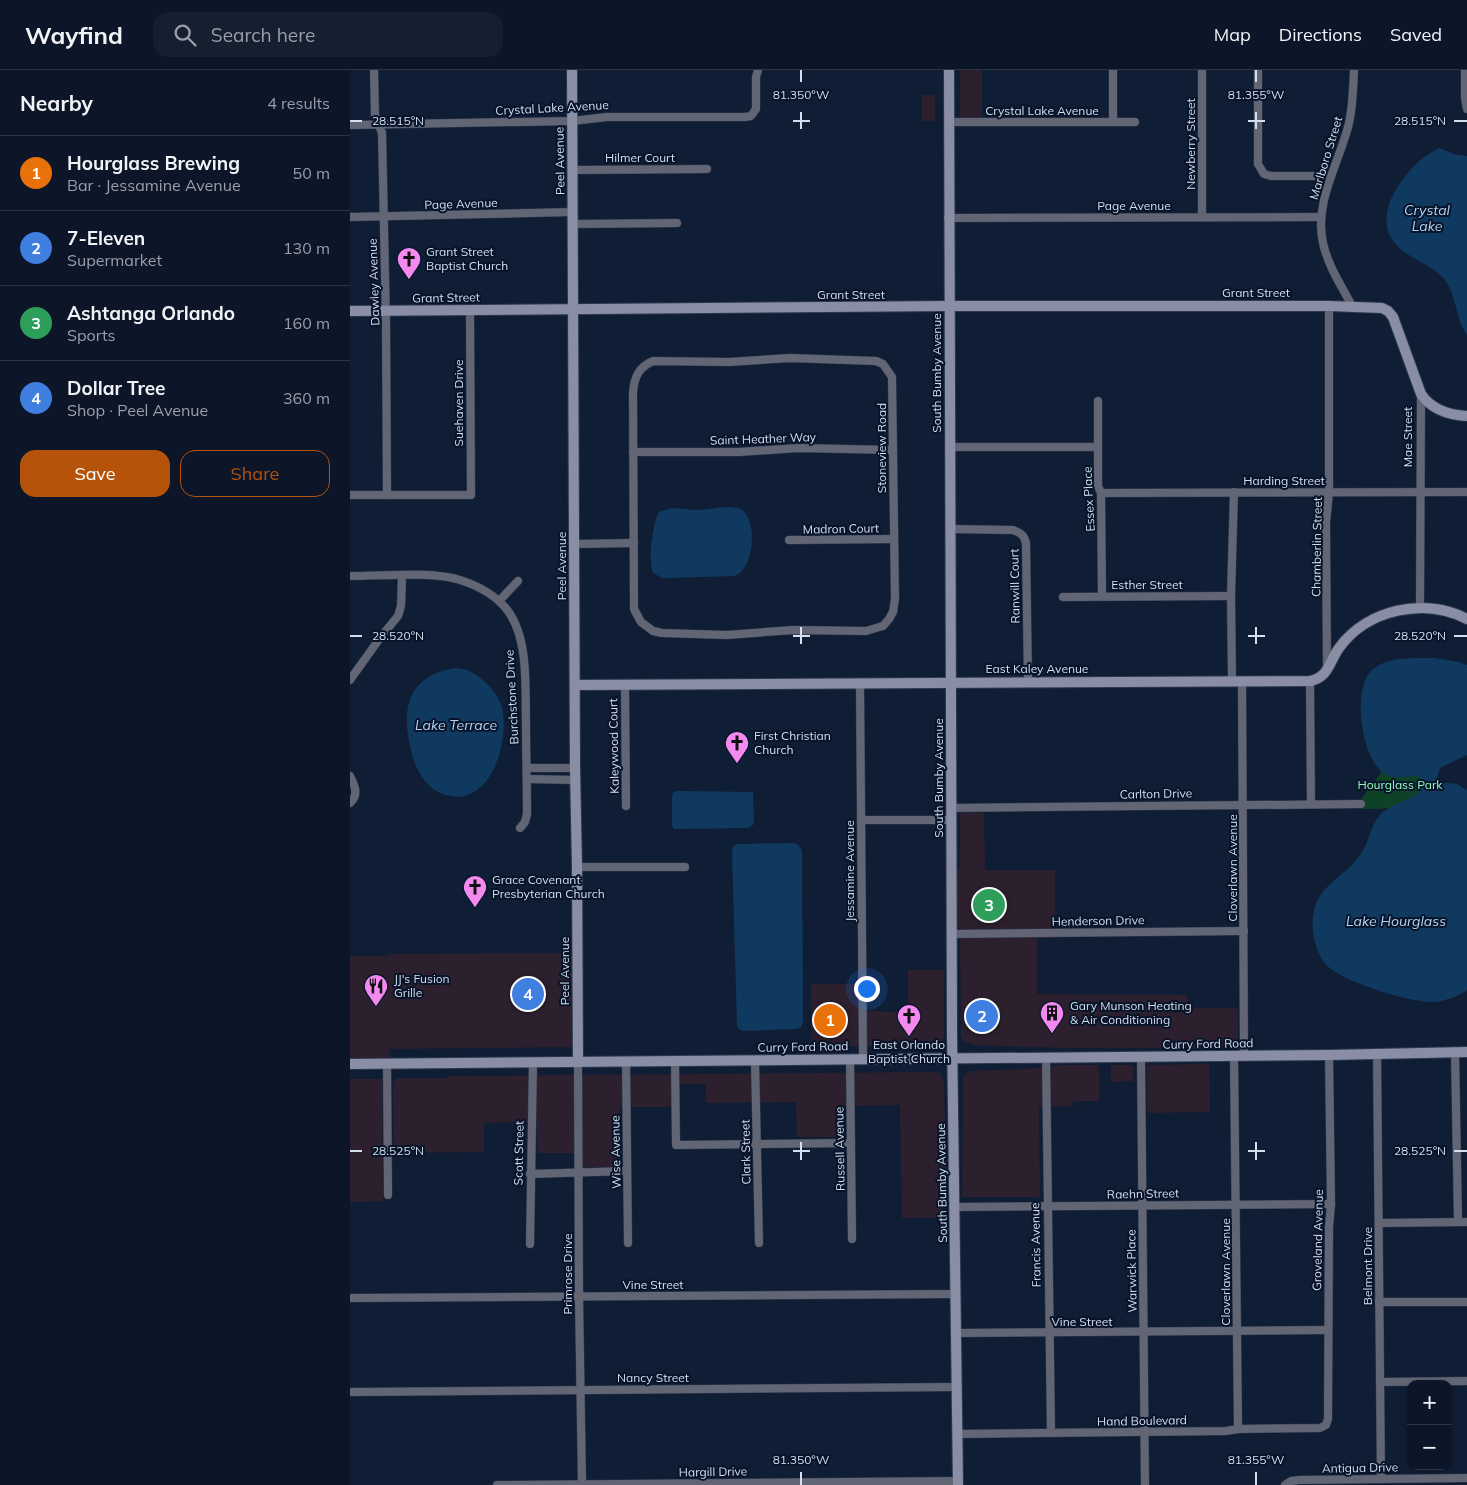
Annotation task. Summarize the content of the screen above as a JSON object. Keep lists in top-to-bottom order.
{
  "streets": {
    "street": [
      "Crystal Lake Avenue",
      "Newberry Street",
      "Hilmer Court",
      "Marlboro Street",
      "Peel Avenue",
      "Page Avenue",
      "Dawley Avenue",
      "Grant Street",
      "South Bumby Avenue",
      "Suehaven Drive",
      "Mae Street",
      "Saint Heather Way",
      "Stoneview Road",
      "Harding Street",
      "Essex Place",
      "Madron Court",
      "Chamberlin Street",
      "Esther Street",
      "Ranwill Court",
      "East Kaley Avenue",
      "Burchstone Drive",
      "Kaleywood Court",
      "Carlton Drive",
      "Cloverlawn Avenue",
      "Jessamine Avenue",
      "Henderson Drive",
      "Curry Ford Road",
      "Russell Avenue",
      "Wise Avenue",
      "Clark Street",
      "Scott Street",
      "Raehn Street",
      "Groveland Avenue",
      "Francis Avenue",
      "Belmont Drive",
      "Warwick Place",
      "Primrose Drive",
      "Vine Street",
      "Nancy Street",
      "Hand Boulevard",
      "Antigua Drive",
      "Hargill Drive"
    ]
  },
  "crossings": [
    ["Crystal Lake Avenue", "Peel Avenue"],
    ["Crystal Lake Avenue", "Dawley Avenue"],
    ["Crystal Lake Avenue", "South Bumby Avenue"],
    ["Newberry Street", "Page Avenue"],
    ["Hilmer Court", "Peel Avenue"],
    ["Marlboro Street", "Page Avenue"],
    ["Marlboro Street", "Grant Street"],
    ["Marlboro Street", "Mae Street"],
    ["Peel Avenue", "Page Avenue"],
    ["Peel Avenue", "Grant Street"],
    ["Peel Avenue", "East Kaley Avenue"],
    ["Peel Avenue", "Curry Ford Road"],
    ["Peel Avenue", "Primrose Drive"],
    ["Page Avenue", "Dawley Avenue"],
    ["Page Avenue", "South Bumby Avenue"],
    ["Dawley Avenue", "Grant Street"],
    ["Dawley Avenue", "Suehaven Drive"],
    ["Grant Street", "South Bumby Avenue"],
    ["Grant Street", "Suehaven Drive"],
    ["Grant Street", "Mae Street"],
    ["Grant Street", "Chamberlin Street"],
    ["South Bumby Avenue", "Ranwill Court"],
    ["South Bumby Avenue", "East Kaley Avenue"],
    ["South Bumby Avenue", "Carlton Drive"],
    ["South Bumby Avenue", "Henderson Drive"],
    ["South Bumby Avenue", "Curry Ford Road"],
    ["South Bumby Avenue", "Raehn Street"],
    ["South Bumby Avenue", "Vine Street"],
    ["South Bumby Avenue", "Nancy Street"],
    ["South Bumby Avenue", "Hand Boulevard"],
    ["South Bumby Avenue", "Hargill Drive"],
    ["Mae Street", "Harding Street"],
    ["Saint Heather Way", "Stoneview Road"],
    ["Stoneview Road", "Madron Court"],
    ["Harding Street", "Essex Place"],
    ["Harding Street", "Chamberlin Street"],
    ["Harding Street", "Cloverlawn Avenue"],
    ["Essex Place", "Esther Street"],
    ["Esther Street", "Cloverlawn Avenue"],
    ["Ranwill Court", "East Kaley Avenue"],
    ["East Kaley Avenue", "Kaleywood Court"],
    ["East Kaley Avenue", "Cloverlawn Avenue"],
    ["East Kaley Avenue", "Jessamine Avenue"],
    ["Carlton Drive", "Cloverlawn Avenue"],
    ["Cloverlawn Avenue", "Henderson Drive"],
    ["Cloverlawn Avenue", "Curry Ford Road"],
    ["Cloverlawn Avenue", "Raehn Street"],
    ["Cloverlawn Avenue", "Vine Street"],
    ["Cloverlawn Avenue", "Hand Boulevard"],
    ["Jessamine Avenue", "Curry Ford Road"],
    ["Curry Ford Road", "Russell Avenue"],
    ["Curry Ford Road", "Wise Avenue"],
    ["Curry Ford Road", "Clark Street"],
    ["Curry Ford Road", "Scott Street"],
    ["Curry Ford Road", "Groveland Avenue"],
    ["Curry Ford Road", "Francis Avenue"],
    ["Curry Ford Road", "Belmont Drive"],
    ["Curry Ford Road", "Warwick Place"],
    ["Curry Ford Road", "Primrose Drive"],
    ["Raehn Street", "Groveland Avenue"],
    ["Raehn Street", "Francis Avenue"],
    ["Raehn Street", "Warwick Place"],
    ["Groveland Avenue", "Vine Street"],
    ["Groveland Avenue", "Hand Boulevard"],
    ["Francis Avenue", "Vine Street"],
    ["Francis Avenue", "Hand Boulevard"],
    ["Belmont Drive", "Antigua Drive"],
    ["Warwick Place", "Vine Street"],
    ["Warwick Place", "Hand Boulevard"],
    ["Primrose Drive", "Vine Street"],
    ["Primrose Drive", "Nancy Street"],
    ["Primrose Drive", "Hargill Drive"]
  ],
  "water": ["Crystal Lake", "Lake Terrace", "Lake Hourglass"],
  "parks": ["Hourglass Park"],
  "places": {
    "church": [
      "Grant Street Baptist Church",
      "First Christian Church",
      "Grace Covenant Presbyterian Church",
      "East Orlando Baptist Church"
    ],
    "restaurant": ["JJ's Fusion Grille"],
    "building": ["Gary Munson Heating & Air Conditioning"]
  },
  "page": {
    "header": "Wayfind",
    "search": "Search here",
    "nav": ["Map", "Directions", "Saved"],
    "heading": ["Nearby", "4 results"],
    "list": [
      {
        "mark": "1",
        "name": "Hourglass Brewing",
        "note": "Bar · Jessamine Avenue",
        "value": "50 m"
      },
      {
        "mark": "2",
        "name": "7-Eleven",
        "note": "Supermarket",
        "value": "130 m"
      },
      {
        "mark": "3",
        "name": "Ashtanga Orlando",
        "note": "Sports",
        "value": "160 m"
      },
      {
        "mark": "4",
        "name": "Dollar Tree",
        "note": "Shop · Peel Avenue",
        "value": "360 m"
      }
    ],
    "buttons": ["Save", "Share"],
    "pins": [
      "3",
      "4",
      "2",
      "1"
    ],
    "map_buttons": ["+", "−"]
  },
  "coordinates": [
    "81.350°W",
    "81.355°W",
    "28.515°N",
    "28.520°N",
    "28.525°N"
  ]
}
